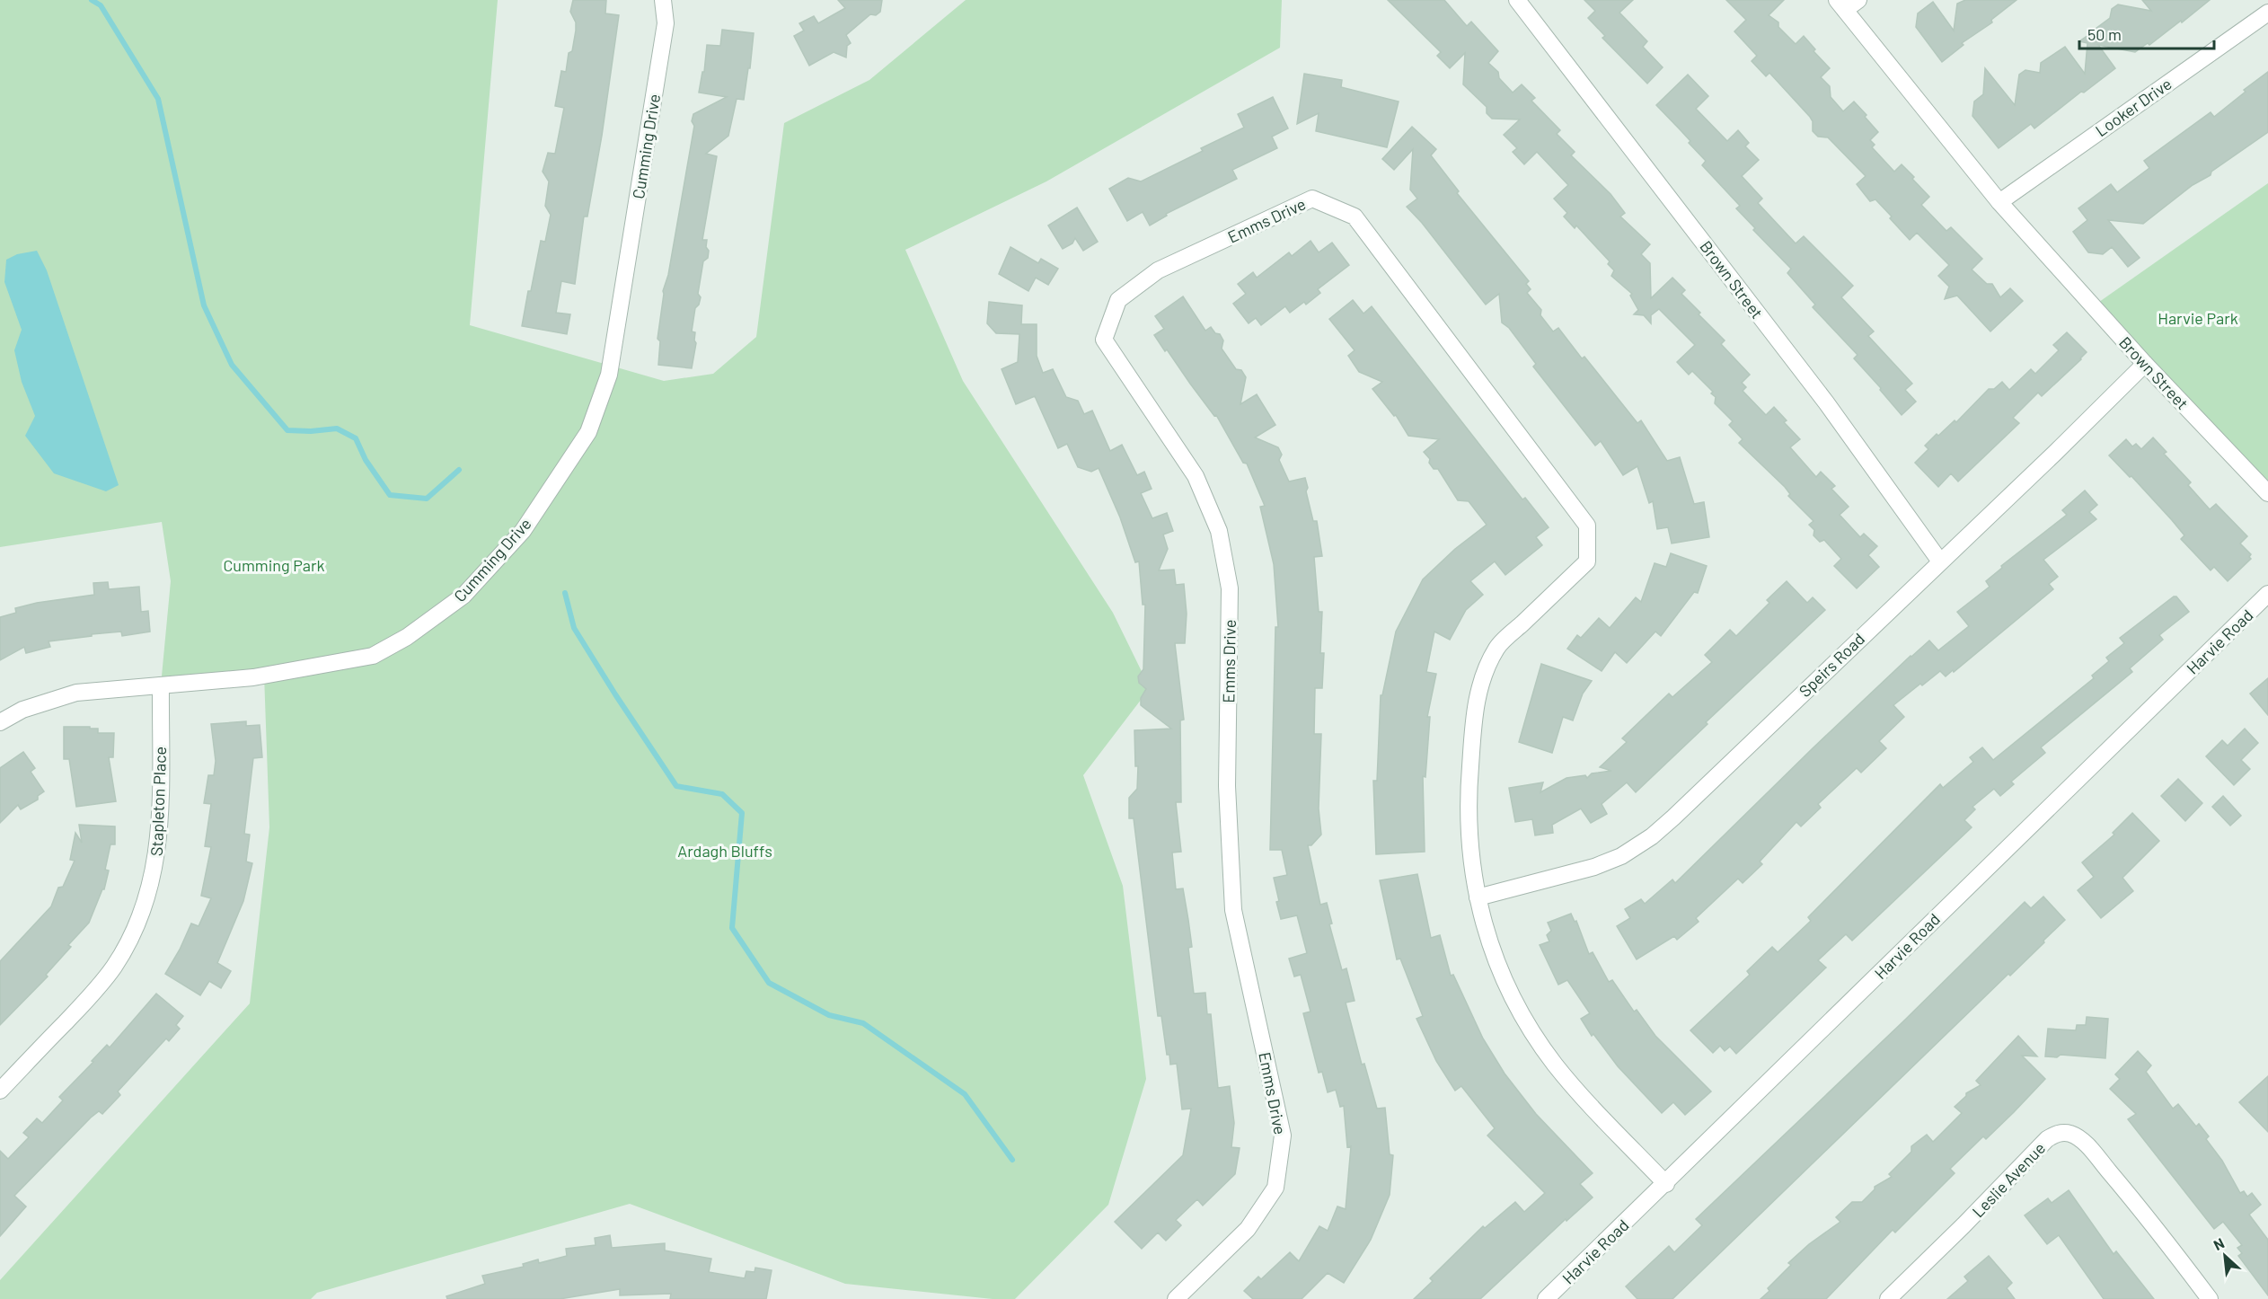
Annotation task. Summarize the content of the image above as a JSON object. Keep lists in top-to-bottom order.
{
  "streets": {
    "street": [
      "Looker Drive",
      "Cumming Drive",
      "Emms Drive",
      "Brown Street",
      "Harvie Road",
      "Speirs Road",
      "Stapleton Place",
      "Leslie Avenue"
    ]
  },
  "crossings": [
    ["Looker Drive", "Brown Street"],
    ["Cumming Drive", "Stapleton Place"],
    ["Emms Drive", "Harvie Road"],
    ["Emms Drive", "Speirs Road"],
    ["Brown Street", "Speirs Road"]
  ],
  "parks": ["Harvie Park", "Cumming Park", "Ardagh Bluffs"],
  "scale_bar": "50 m",
  "north": "top left"
}
